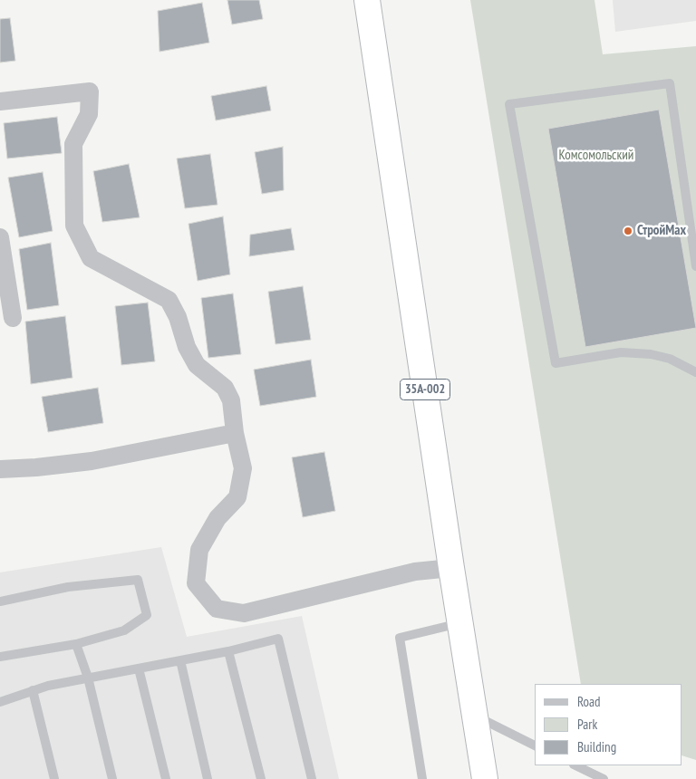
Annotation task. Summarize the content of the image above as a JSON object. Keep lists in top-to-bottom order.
{
  "streets": {
    "highway": ["35А-002"]
  },
  "parks": ["Комсомольский"],
  "places": ["СтройMax"],
  "legend": ["Road", "Park", "Building"]
}
